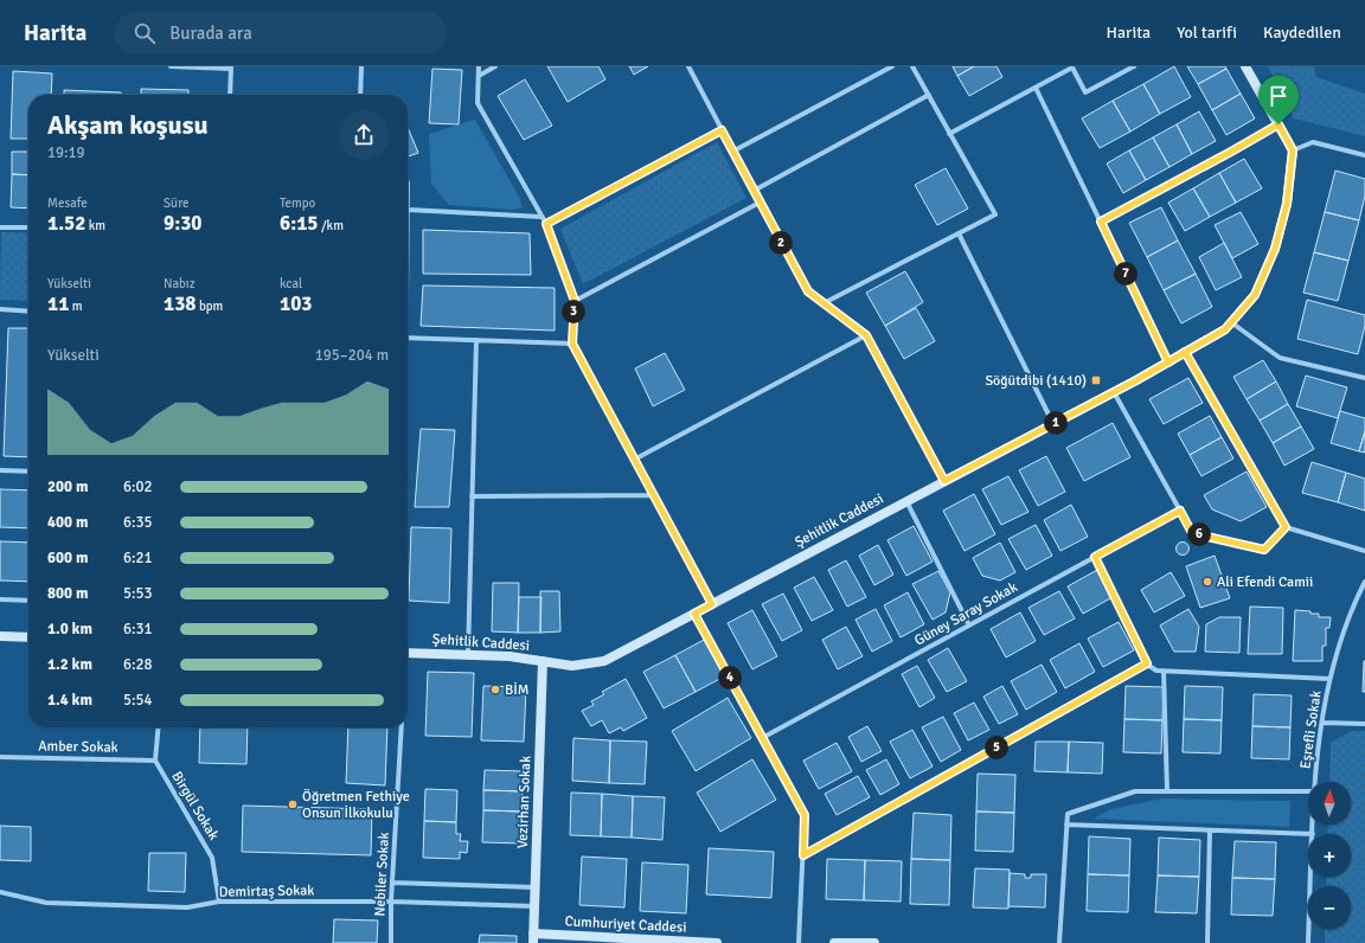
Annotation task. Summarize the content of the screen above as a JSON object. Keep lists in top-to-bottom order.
{
  "streets": {
    "street": [
      "Şehitlik Caddesi",
      "Güney Saray Sokak",
      "Eşrefli Sokak",
      "Amber Sokak",
      "Vezirhan Sokak",
      "Birgül Sokak",
      "Nebiler Sokak",
      "Demirtaş Sokak",
      "Cumhuriyet Caddesi"
    ]
  },
  "crossings": [
    ["Şehitlik Caddesi", "Vezirhan Sokak"],
    ["Amber Sokak", "Birgül Sokak"],
    ["Vezirhan Sokak", "Demirtaş Sokak"],
    ["Vezirhan Sokak", "Cumhuriyet Caddesi"],
    ["Birgül Sokak", "Demirtaş Sokak"],
    ["Nebiler Sokak", "Demirtaş Sokak"]
  ],
  "places": {
    "transit": ["Söğütdibi (1410)"],
    "other": ["Ali Efendi Camii", "BİM", "Öğretmen Fethiye Onsun İlkokulu"]
  },
  "north": "top",
  "page": {
    "header": "Harita",
    "search": "Burada ara",
    "nav": ["Harita", "Yol tarifi", "Kaydedilen"],
    "heading": ["Akşam koşusu", "19:19"],
    "stats": [
      ["Mesafe", "1.52 km"],
      ["Süre", "9:30"],
      ["Tempo", "6:15 /km"],
      ["Yükselti", "11 m"],
      ["Nabız", "138 bpm"],
      ["kcal", "103"]
    ],
    "pins": [
      "2",
      "7",
      "3",
      "1",
      "6",
      "4",
      "5"
    ],
    "chart": ["Yükselti", "195–204 m"],
    "list": [
      {
        "name": "200 m",
        "note": "6:02"
      },
      {
        "name": "400 m",
        "note": "6:35"
      },
      {
        "name": "600 m",
        "note": "6:21"
      },
      {
        "name": "800 m",
        "note": "5:53"
      },
      {
        "name": "1.0 km",
        "note": "6:31"
      },
      {
        "name": "1.2 km",
        "note": "6:28"
      },
      {
        "name": "1.4 km",
        "note": "5:54"
      }
    ],
    "map_buttons": ["+", "−"]
  }
}
